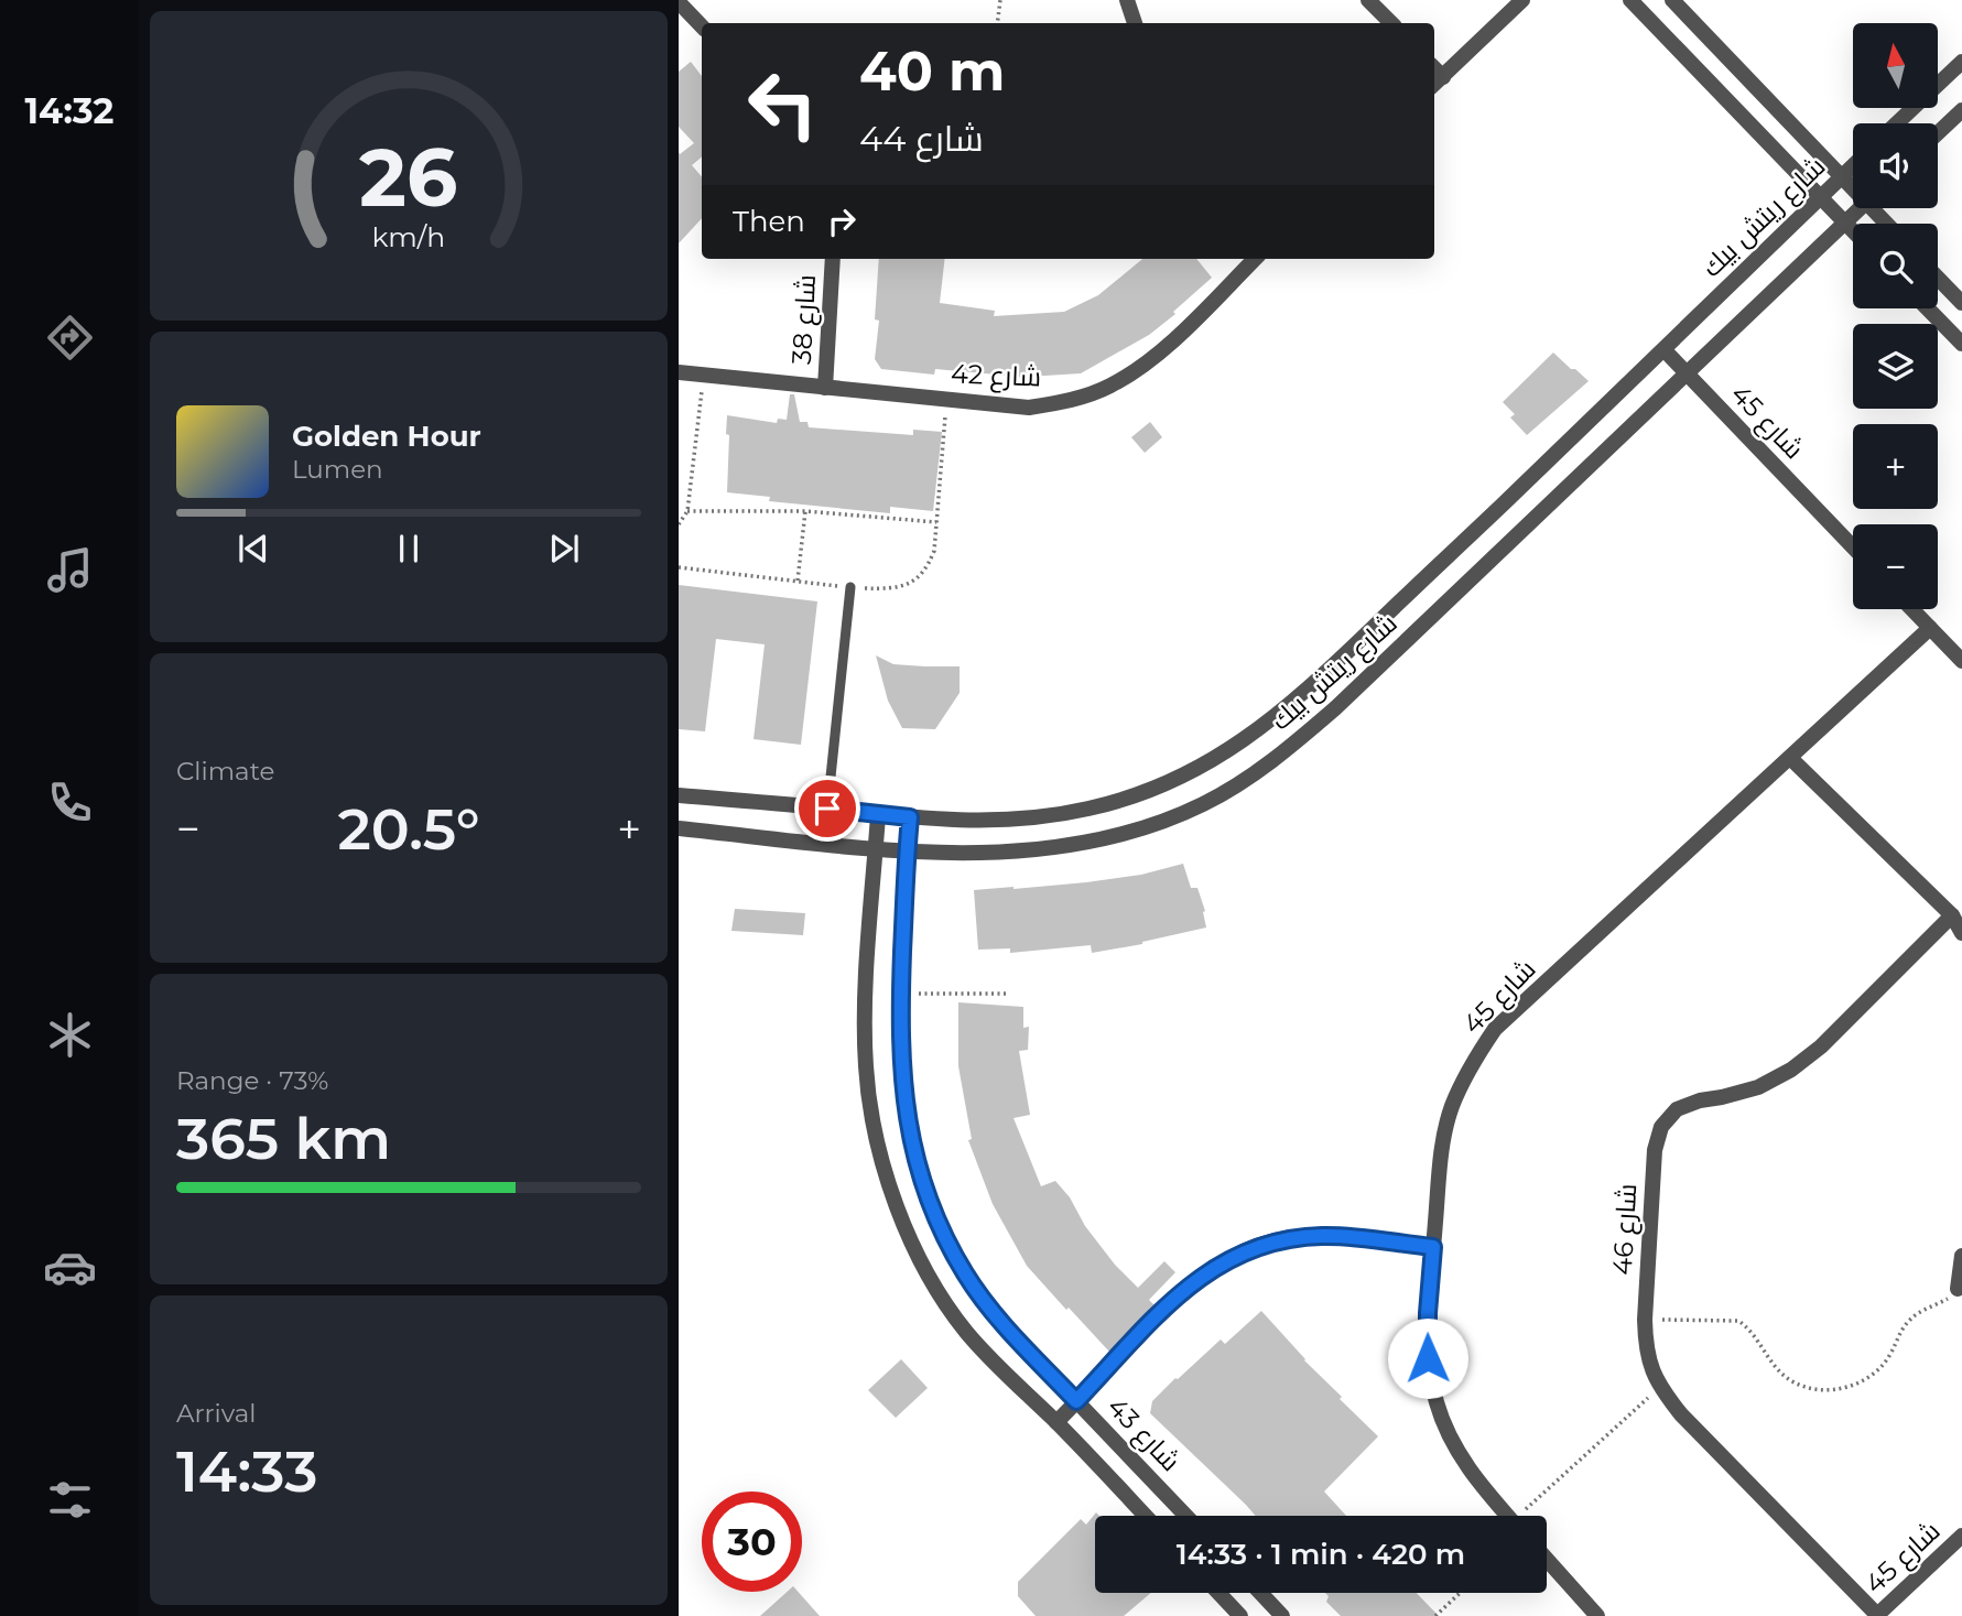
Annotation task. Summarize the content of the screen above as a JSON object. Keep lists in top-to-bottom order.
{
  "streets": {
    "street": [
      "شارع ريتش بيك",
      "شارع 38",
      "شارع 42",
      "شارع 45",
      "شارع 46",
      "شارع 43"
    ]
  },
  "crossings": [
    ["شارع ريتش بيك", "شارع 45"],
    ["شارع ريتش بيك", "شارع 43"],
    ["شارع 38", "شارع 42"],
    ["شارع 45", "شارع 46"]
  ],
  "north": "top",
  "page": {
    "tabs": "14:32",
    "map_buttons": ["+", "−"],
    "turn": ["40 m", "شارع 44"],
    "then": "Then",
    "song": ["Golden Hour", "Lumen"],
    "tile": [
      "Climate",
      ["Range · 73%", "365 km"],
      ["Arrival", "14:33"]
    ],
    "heat": ["−", "20.5°", "+"],
    "limit": "30",
    "trip": "14:33 · 1 min · 420 m",
    "gauge": ["26", "km/h"]
  }
}
